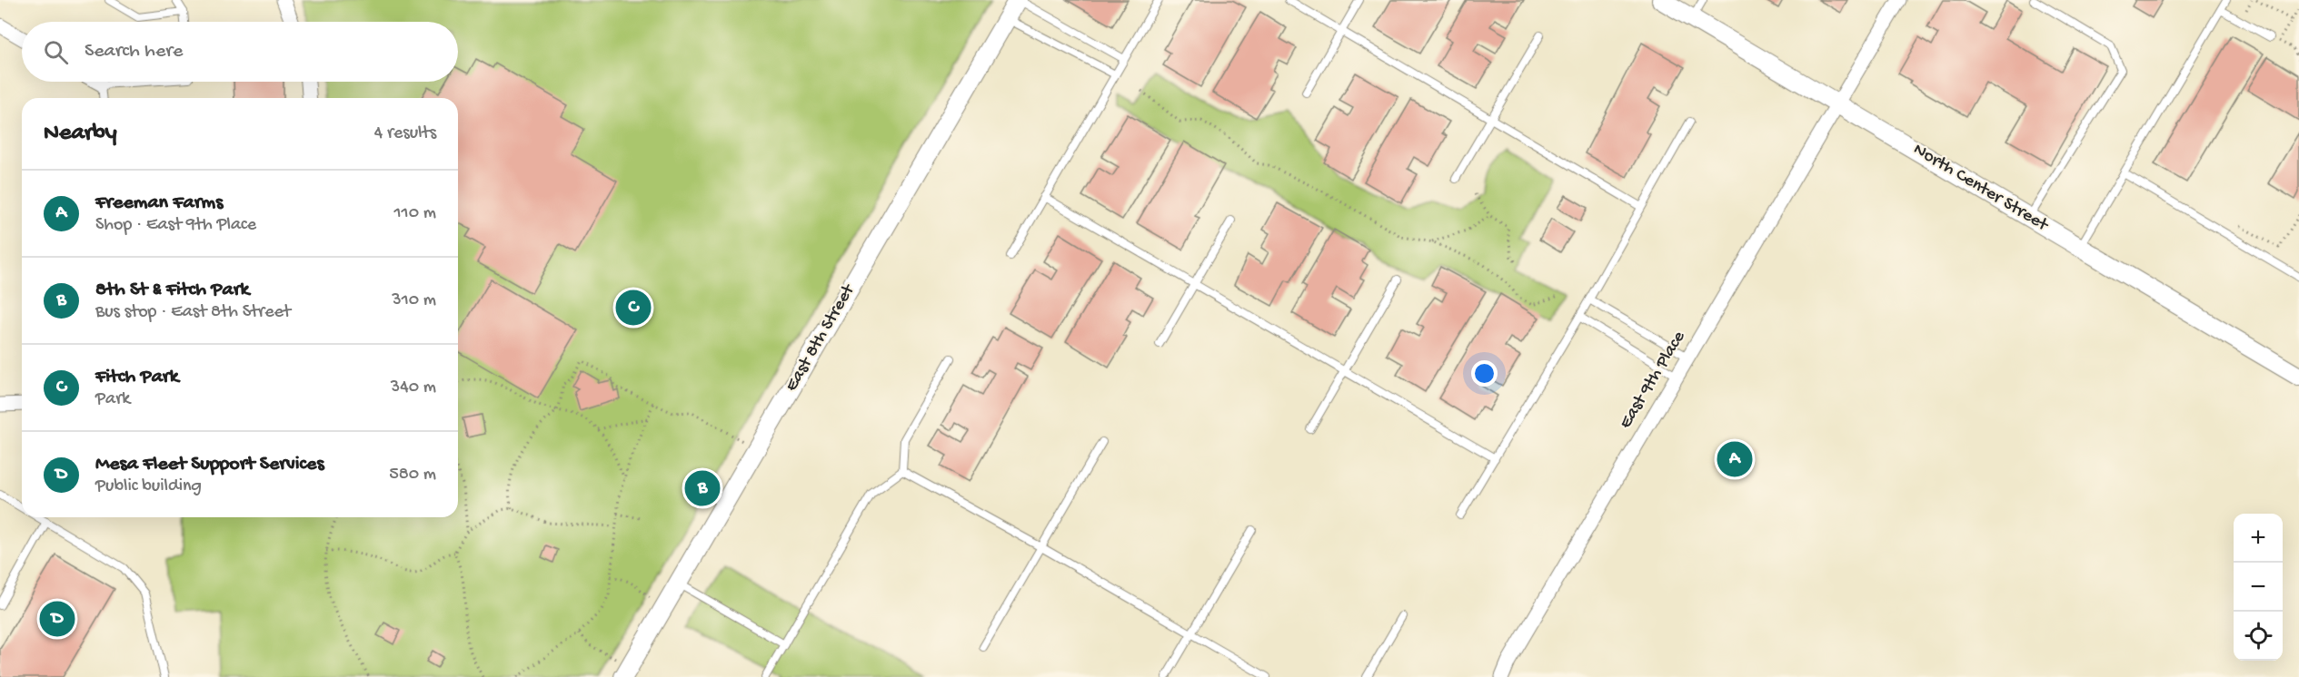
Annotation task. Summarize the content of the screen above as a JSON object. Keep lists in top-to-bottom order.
{
  "streets": {
    "street": ["North Center Street", "East 8th Street", "East 9th Place"]
  },
  "crossings": [
    ["North Center Street", "East 9th Place"]
  ],
  "page": {
    "search": "Search here",
    "heading": ["Nearby", "4 results"],
    "list": [
      {
        "mark": "A",
        "name": "Freeman Farms",
        "note": "Shop · East 9th Place",
        "value": "110 m"
      },
      {
        "mark": "B",
        "name": "8th St & Fitch Park",
        "note": "Bus stop · East 8th Street",
        "value": "310 m"
      },
      {
        "mark": "C",
        "name": "Fitch Park",
        "note": "Park",
        "value": "340 m"
      },
      {
        "mark": "D",
        "name": "Mesa Fleet Support Services",
        "note": "Public building",
        "value": "580 m"
      }
    ],
    "pins": [
      "C",
      "A",
      "B",
      "D"
    ],
    "map_buttons": ["+", "−"]
  }
}
